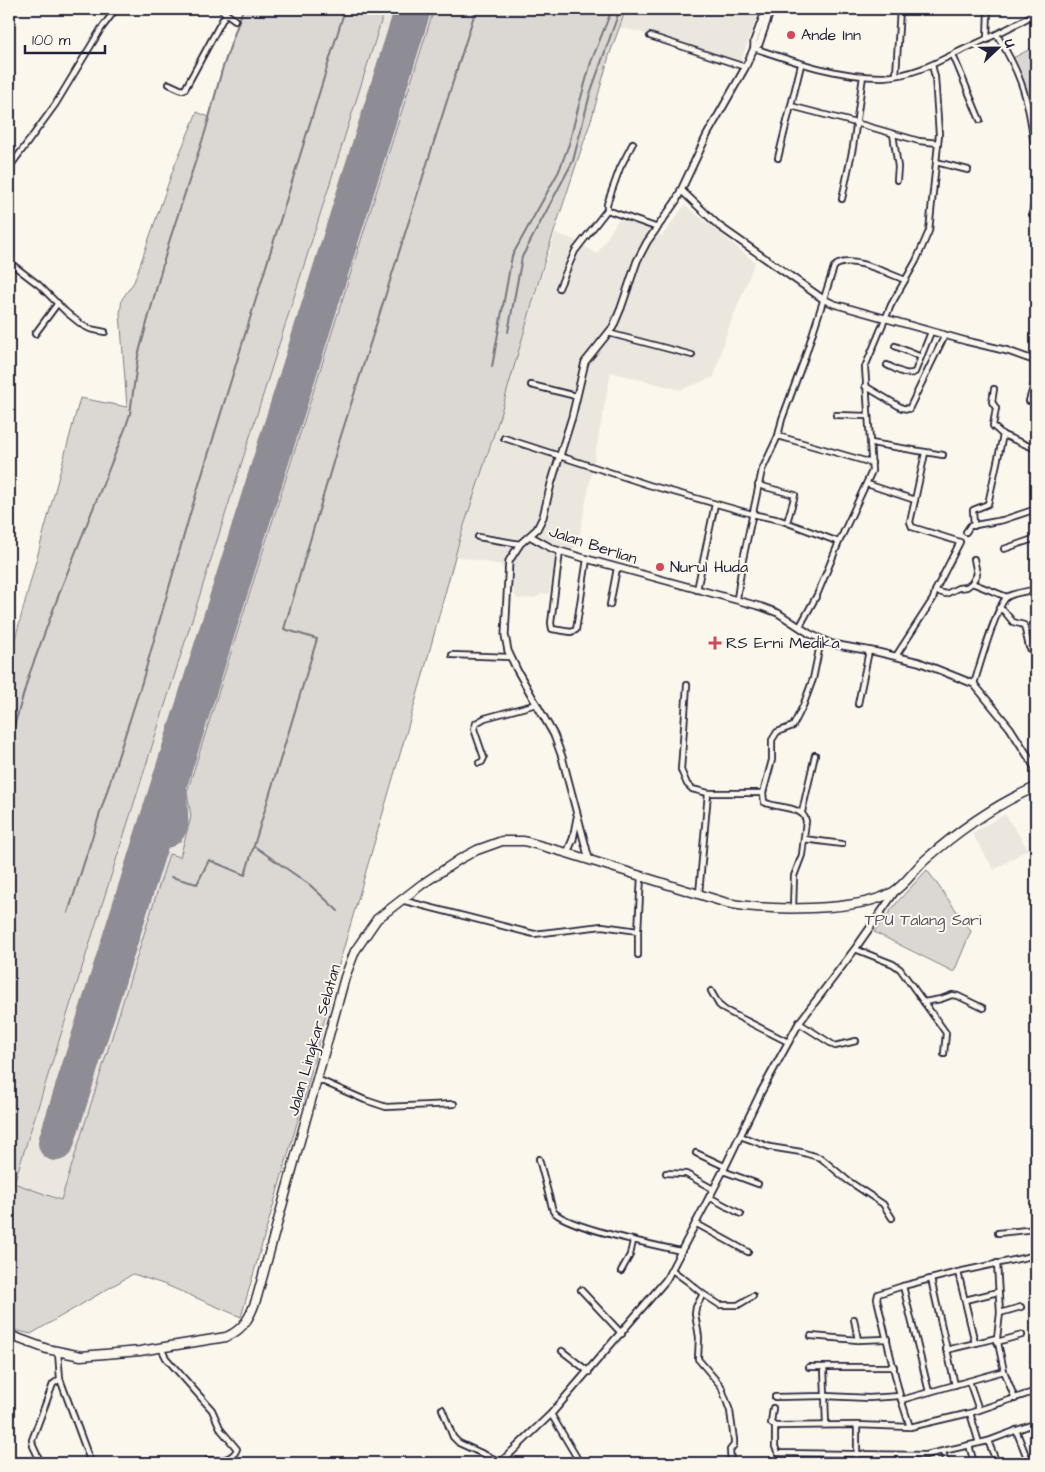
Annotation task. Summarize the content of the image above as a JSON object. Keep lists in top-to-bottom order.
{
  "streets": {
    "highway": ["Jalan Lingkar Selatan"],
    "street": ["Jalan Berlian"]
  },
  "parks": ["TPU Talang Sari"],
  "places": {
    "other": ["Ande Inn", "Nurul Huda"],
    "health": ["RS Erni Medika"]
  },
  "scale_bar": "100 m",
  "north": "right"
}
